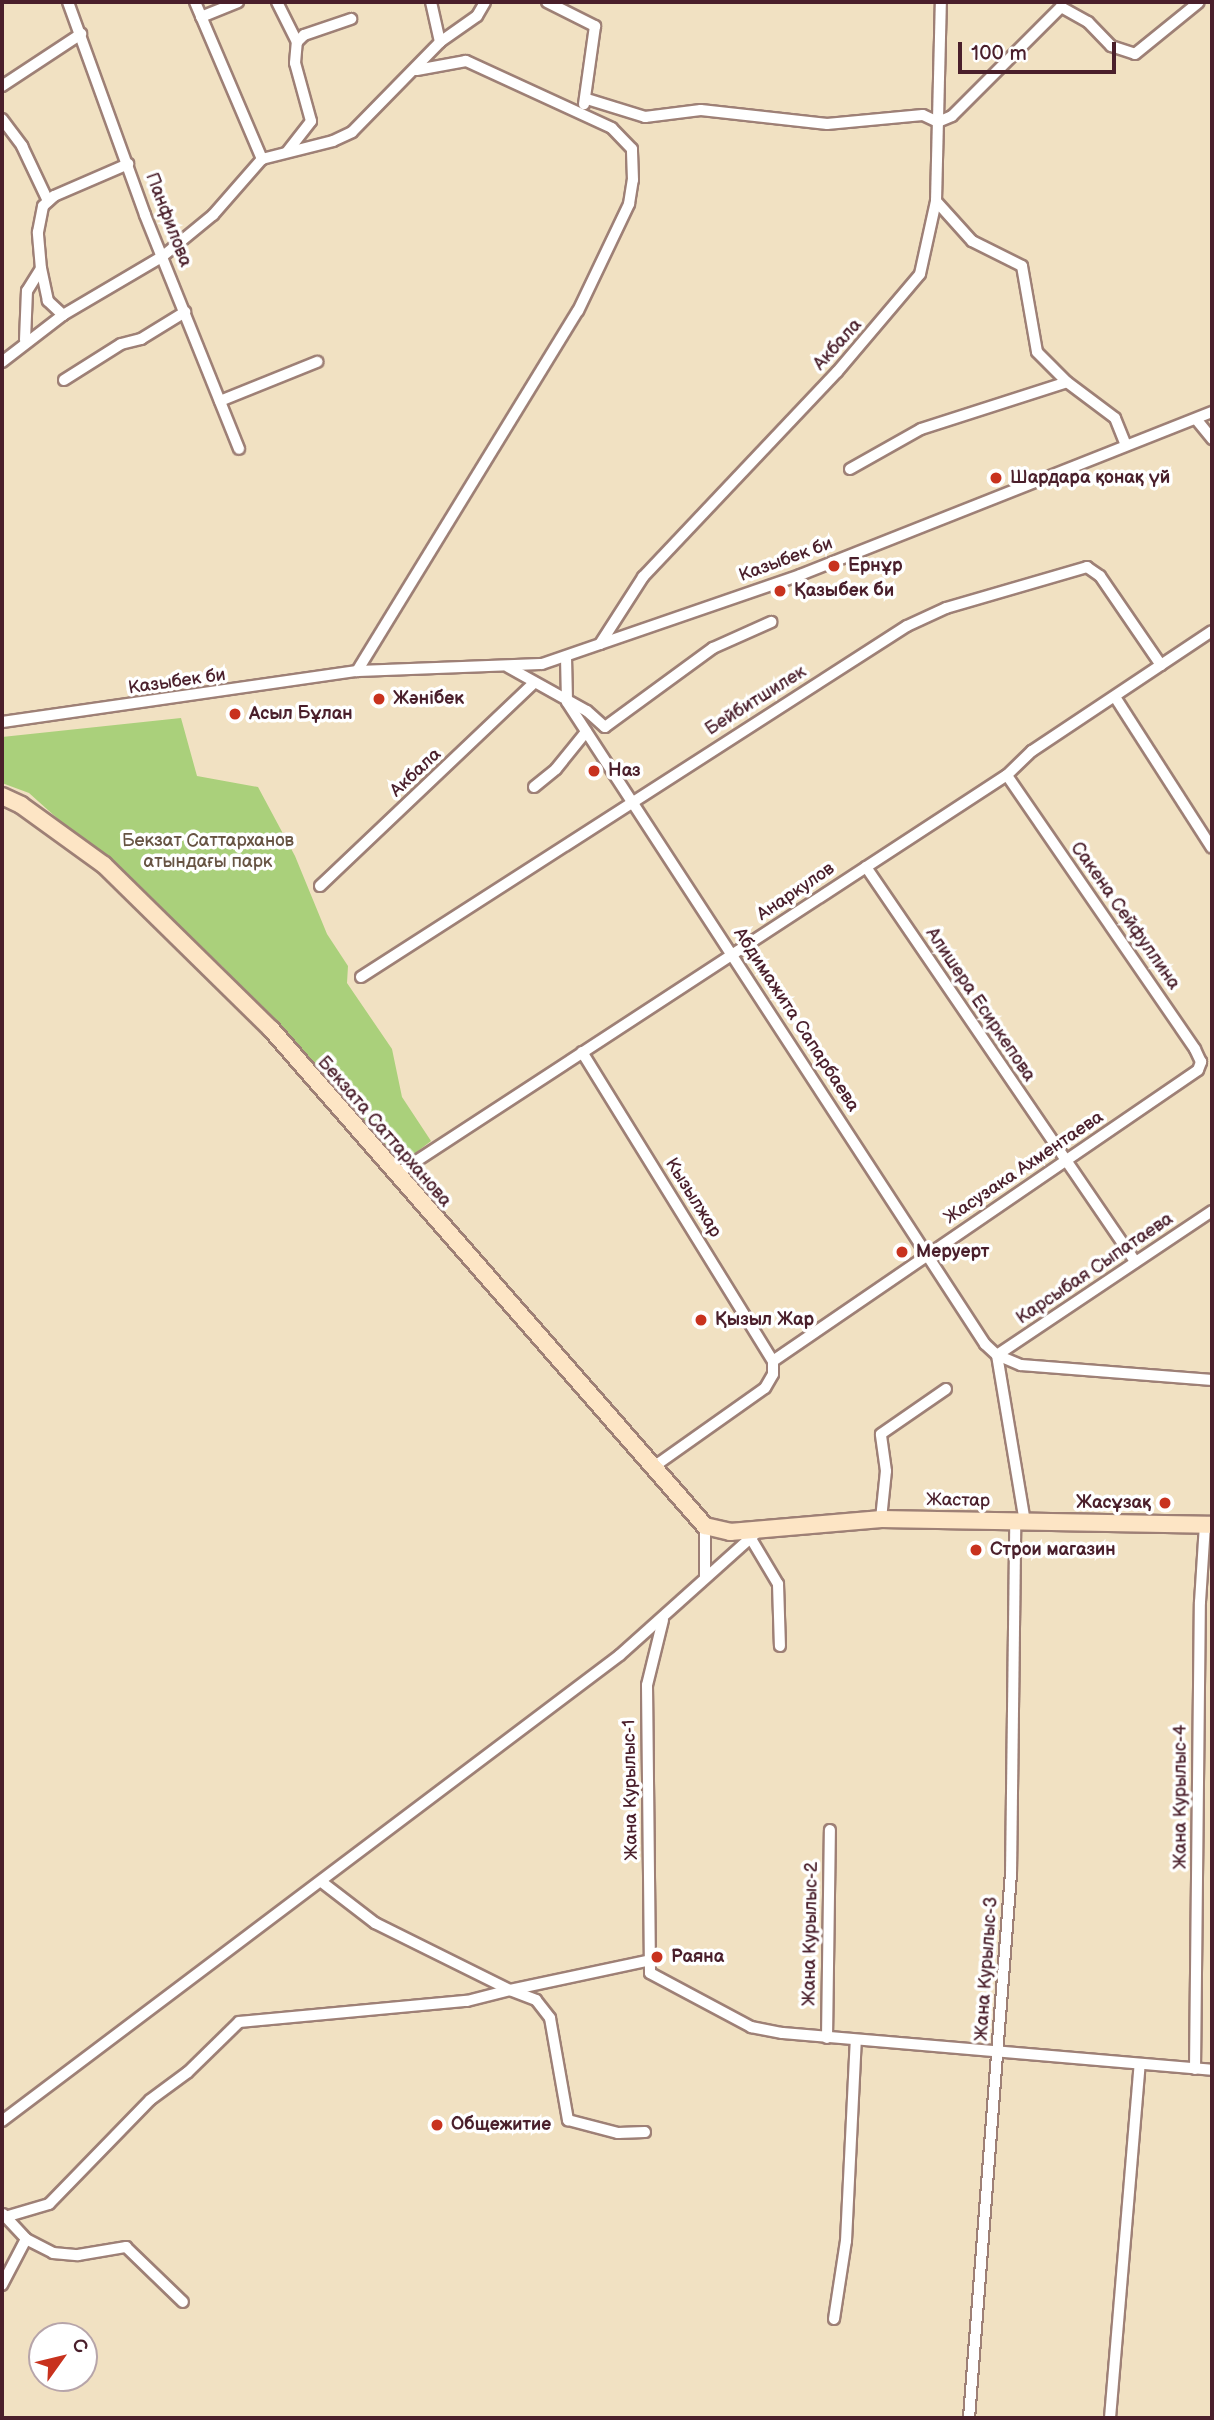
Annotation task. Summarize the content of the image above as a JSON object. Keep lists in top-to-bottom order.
{
  "streets": {
    "street": [
      "Панфилова",
      "Акбала",
      "Казыбек би",
      "Бейбитшилек",
      "Анаркулов",
      "Сакена Сейфуллина",
      "Алишера Есиркепова",
      "Абдимажита Сапарбаева",
      "Бекзата Саттарханова",
      "Жасузака Ахментаева",
      "Кызылжар",
      "Карсыбая Сыпатаева",
      "Жастар",
      "Жана Курылыс-1",
      "Жана Курылыс-4",
      "Жана Курылыс-2",
      "Жана Курылыс-3"
    ]
  },
  "crossings": [
    ["Акбала", "Казыбек би"],
    ["Бейбитшилек", "Анаркулов"],
    ["Бейбитшилек", "Абдимажита Сапарбаева"],
    ["Анаркулов", "Сакена Сейфуллина"],
    ["Анаркулов", "Алишера Есиркепова"],
    ["Анаркулов", "Абдимажита Сапарбаева"],
    ["Анаркулов", "Бекзата Саттарханова"],
    ["Анаркулов", "Кызылжар"],
    ["Сакена Сейфуллина", "Жасузака Ахментаева"],
    ["Алишера Есиркепова", "Жасузака Ахментаева"],
    ["Алишера Есиркепова", "Карсыбая Сыпатаева"],
    ["Абдимажита Сапарбаева", "Жасузака Ахментаева"],
    ["Абдимажита Сапарбаева", "Карсыбая Сыпатаева"],
    ["Абдимажита Сапарбаева", "Жастар"],
    ["Абдимажита Сапарбаева", "Жана Курылыс-3"],
    ["Бекзата Саттарханова", "Жасузака Ахментаева"],
    ["Бекзата Саттарханова", "Жастар"],
    ["Жасузака Ахментаева", "Кызылжар"],
    ["Жастар", "Жана Курылыс-4"],
    ["Жастар", "Жана Курылыс-3"]
  ],
  "parks": ["Бекзат Саттарханов атындағы парк"],
  "places": [
    "Шардара қонақ үй",
    "Ернұр",
    "Қазыбек би",
    "Жәнібек",
    "Асыл Бұлан",
    "Наз",
    "Меруерт",
    "Қызыл Жар",
    "Жасұзақ",
    "Строи магазин",
    "Раяна",
    "Общежитие"
  ],
  "scale_bar": "100 m",
  "north": "top right"
}
